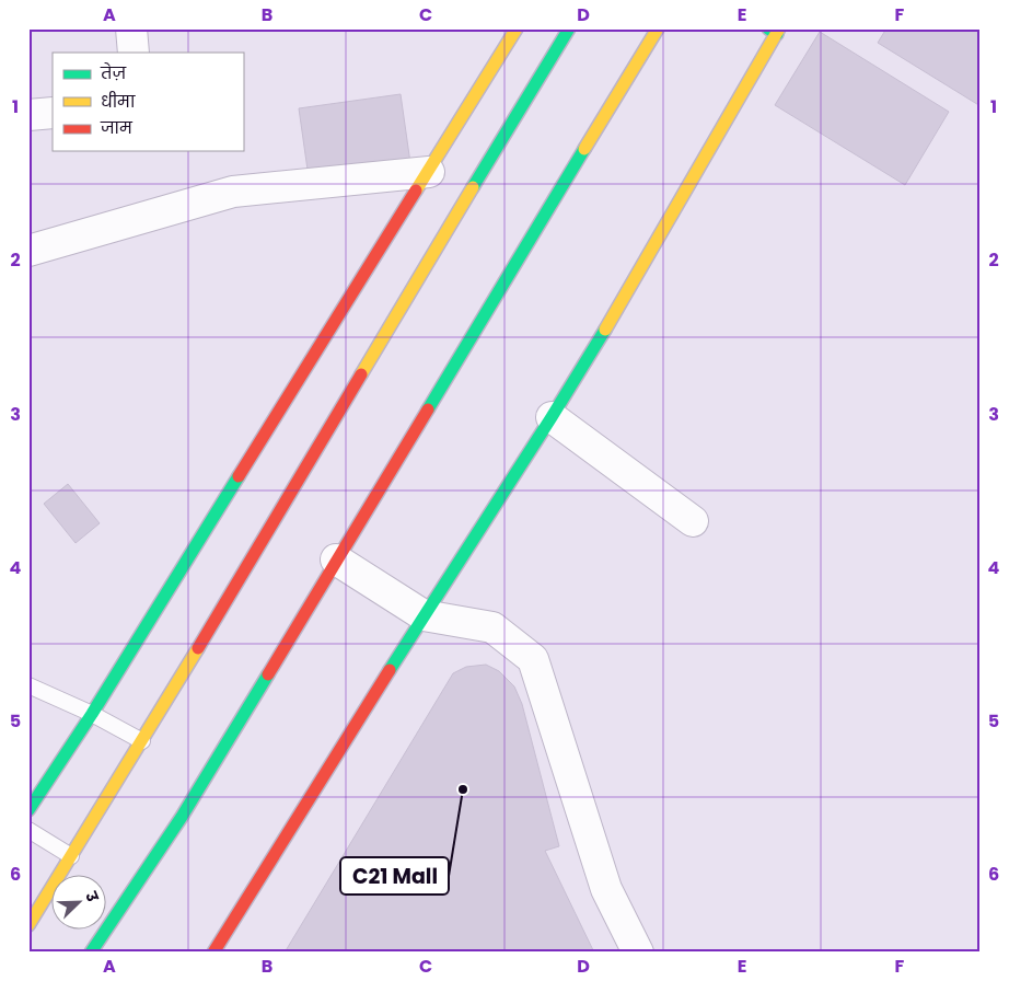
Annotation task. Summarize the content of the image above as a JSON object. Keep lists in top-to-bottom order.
{
  "places": ["C21 Mall"],
  "legend": ["तेज़", "धीमा", "जाम"],
  "north": "top right",
  "grid": {
    "columns": [
      "A",
      "B",
      "C",
      "D",
      "E",
      "F"
    ],
    "rows": [
      "1",
      "2",
      "3",
      "4",
      "5",
      "6"
    ]
  }
}
